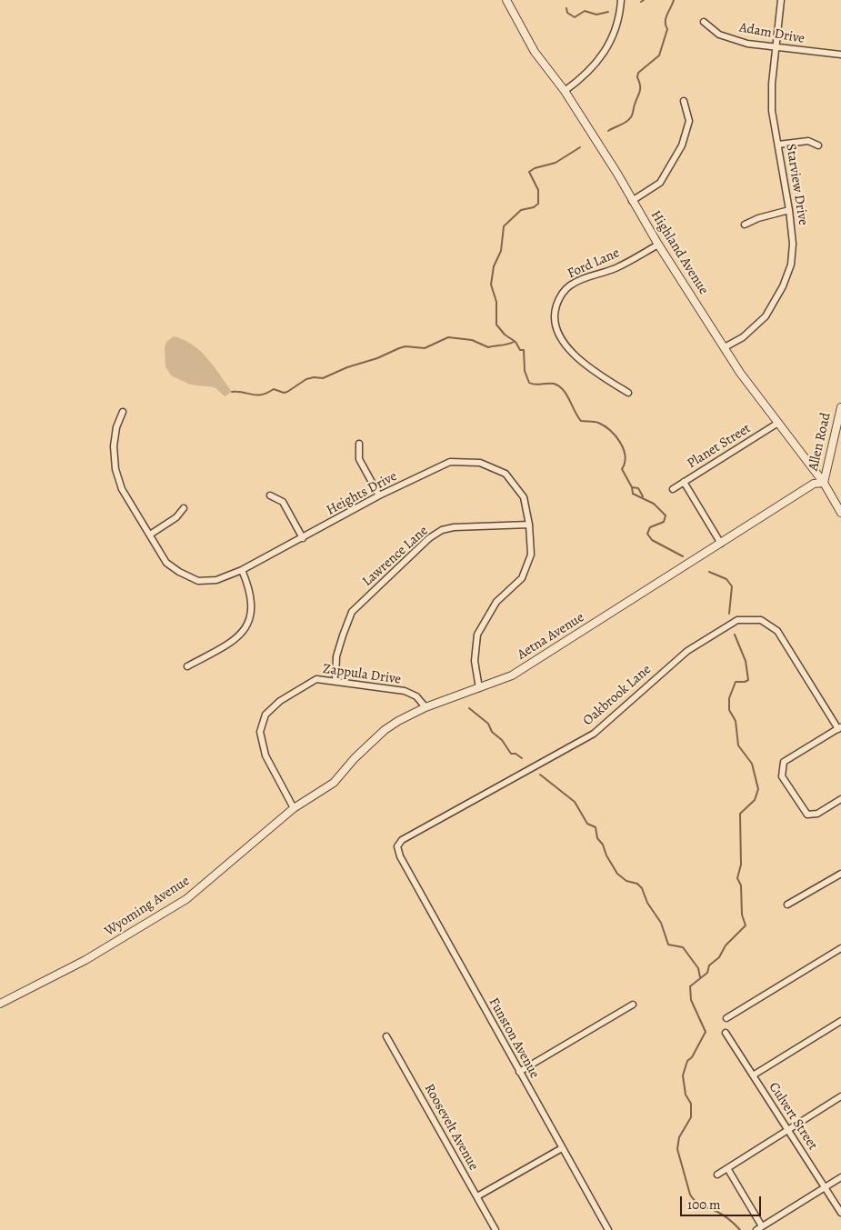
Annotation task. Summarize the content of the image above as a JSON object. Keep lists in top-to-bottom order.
{
  "streets": {
    "street": [
      "Adam Drive",
      "Starview Drive",
      "Highland Avenue",
      "Ford Lane",
      "Allen Road",
      "Planet Street",
      "Heights Drive",
      "Lawrence Lane",
      "Aetna Avenue",
      "Zappula Drive",
      "Oakbrook Lane",
      "Wyoming Avenue",
      "Funston Avenue",
      "Culvert Street",
      "Roosevelt Avenue"
    ]
  },
  "crossings": [
    ["Adam Drive", "Starview Drive"],
    ["Starview Drive", "Highland Avenue"],
    ["Highland Avenue", "Ford Lane"],
    ["Highland Avenue", "Allen Road"],
    ["Highland Avenue", "Planet Street"],
    ["Highland Avenue", "Aetna Avenue"],
    ["Allen Road", "Aetna Avenue"],
    ["Heights Drive", "Lawrence Lane"],
    ["Heights Drive", "Aetna Avenue"],
    ["Lawrence Lane", "Zappula Drive"],
    ["Aetna Avenue", "Zappula Drive"],
    ["Aetna Avenue", "Wyoming Avenue"],
    ["Zappula Drive", "Wyoming Avenue"],
    ["Oakbrook Lane", "Funston Avenue"]
  ],
  "scale_bar": "100 m"
}
